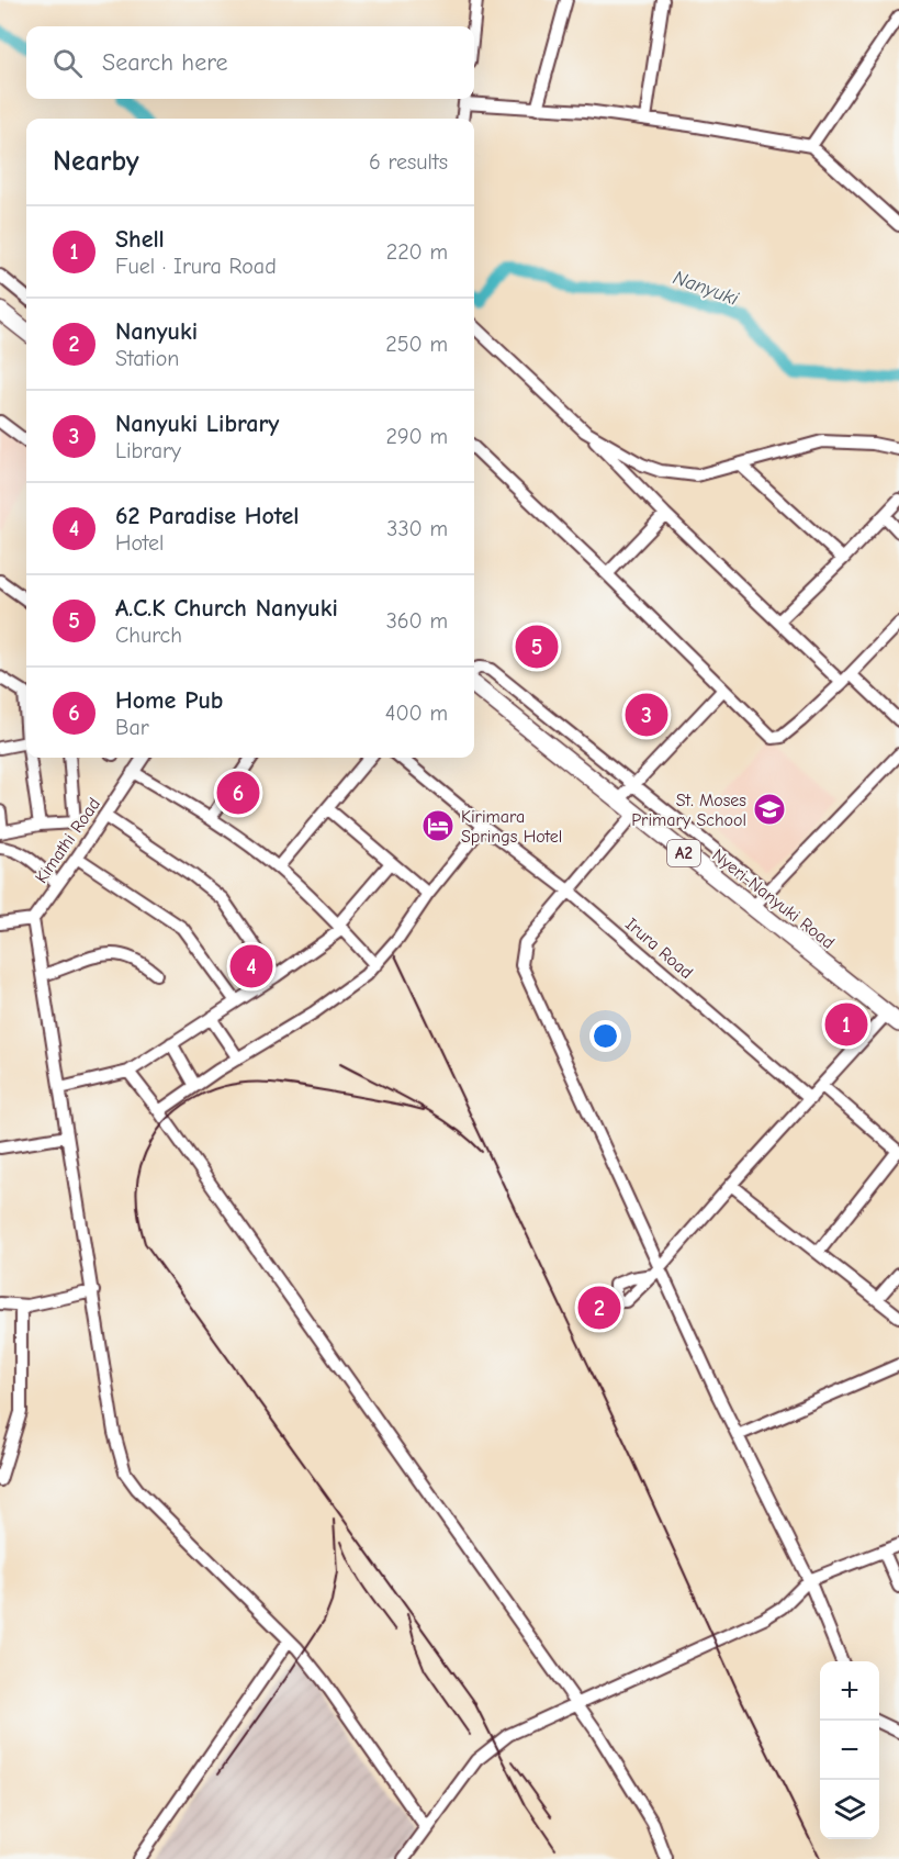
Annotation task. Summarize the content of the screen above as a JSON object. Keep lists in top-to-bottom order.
{
  "streets": {
    "highway": ["A2", "Nyeri-Nanyuki Road"],
    "street": ["Kimathi Road", "Irura Road"]
  },
  "water": ["Nanyuki"],
  "places": {
    "school or university": ["St. Moses Primary School"],
    "hotel": ["Kirimara Springs Hotel"]
  },
  "page": {
    "search": "Search here",
    "heading": ["Nearby", "6 results"],
    "list": [
      {
        "mark": "1",
        "name": "Shell",
        "note": "Fuel · Irura Road",
        "value": "220 m"
      },
      {
        "mark": "2",
        "name": "Nanyuki",
        "note": "Station",
        "value": "250 m"
      },
      {
        "mark": "3",
        "name": "Nanyuki Library",
        "note": "Library",
        "value": "290 m"
      },
      {
        "mark": "4",
        "name": "62 Paradise Hotel",
        "note": "Hotel",
        "value": "330 m"
      },
      {
        "mark": "5",
        "name": "A.C.K Church Nanyuki",
        "note": "Church",
        "value": "360 m"
      },
      {
        "mark": "6",
        "name": "Home Pub",
        "note": "Bar",
        "value": "400 m"
      }
    ],
    "pins": [
      "5",
      "3",
      "6",
      "4",
      "1",
      "2"
    ],
    "map_buttons": ["+", "−"]
  }
}
